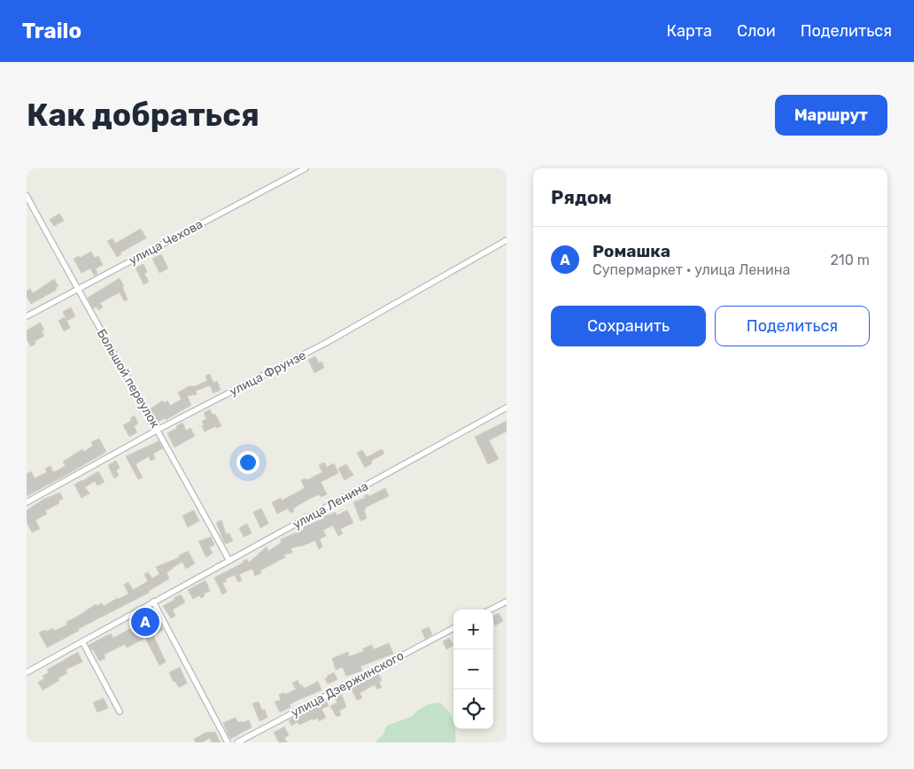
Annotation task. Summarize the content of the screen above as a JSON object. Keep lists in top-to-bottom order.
{
  "streets": {
    "street": [
      "улица Чехова",
      "улица Фрунзе",
      "Большой переулок",
      "улица Ленина",
      "улица Дзержинского"
    ]
  },
  "crossings": [
    ["улица Чехова", "Большой переулок"],
    ["улица Фрунзе", "Большой переулок"],
    ["Большой переулок", "улица Ленина"]
  ],
  "page": {
    "header": "Trailo",
    "nav": ["Карта", "Слои", "Поделиться"],
    "buttons": [
      "Маршрут",
      ["Сохранить", "Поделиться"]
    ],
    "title": "Как добраться",
    "heading": "Рядом",
    "list": [
      {
        "mark": "A",
        "name": "Ромашка",
        "note": "Супермаркет · улица Ленина",
        "value": "210 m"
      }
    ],
    "pins": "A",
    "map_buttons": ["+", "−"]
  }
}
